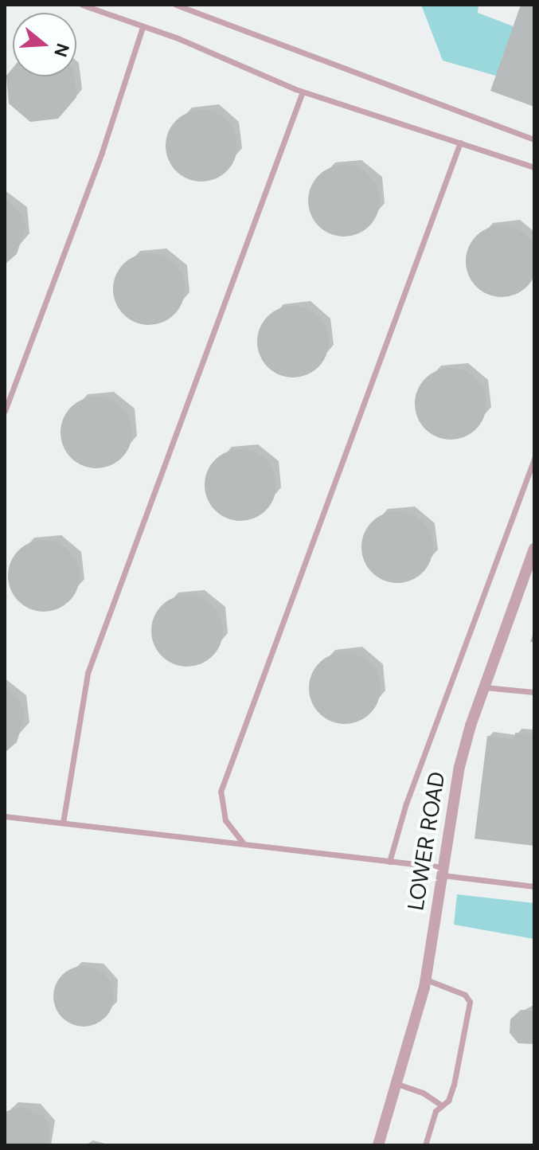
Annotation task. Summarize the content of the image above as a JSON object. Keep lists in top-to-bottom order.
{
  "streets": {
    "street": ["LOWER ROAD"]
  },
  "north": "right"
}
